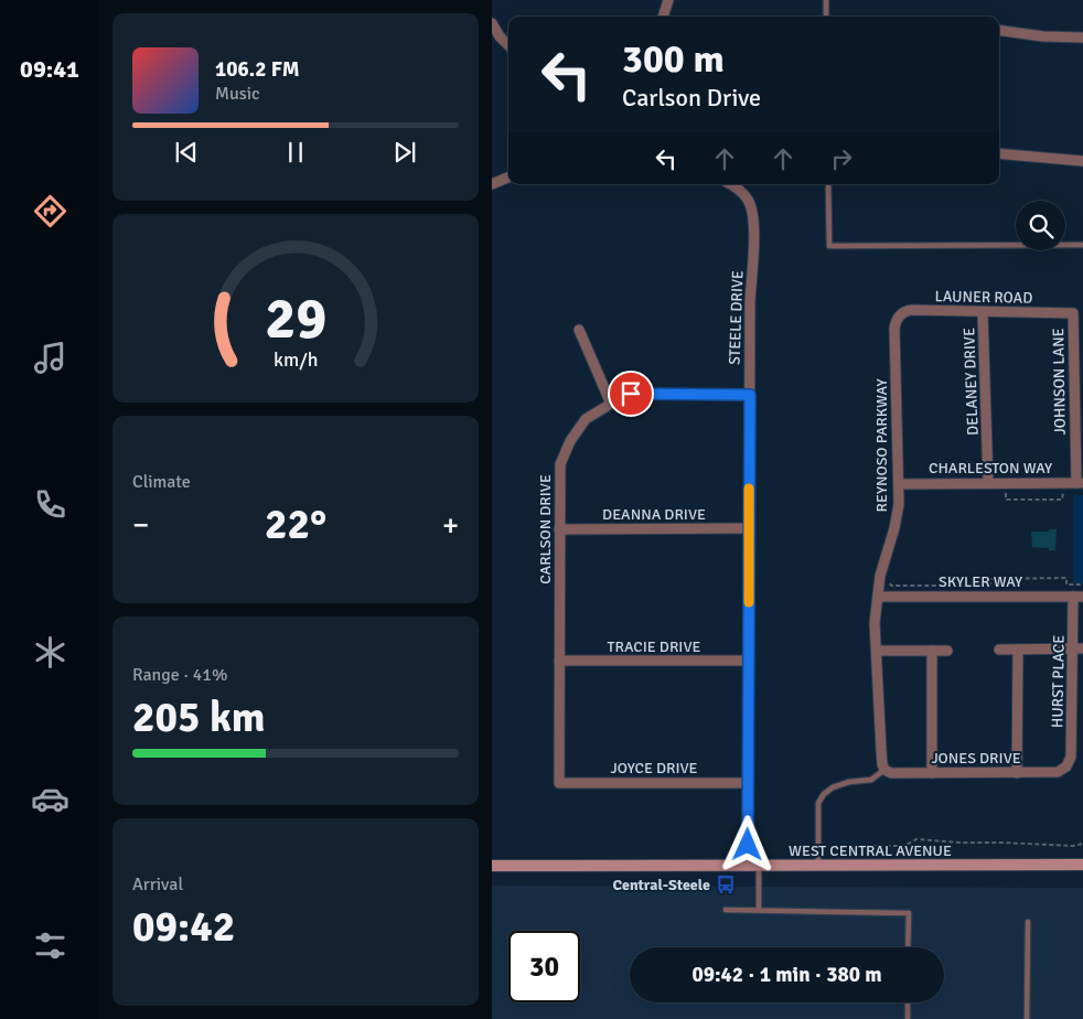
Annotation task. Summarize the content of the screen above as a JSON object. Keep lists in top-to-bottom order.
{
  "streets": {
    "main road": ["WEST CENTRAL AVENUE"],
    "street": [
      "LAUNER ROAD",
      "STEELE DRIVE",
      "DELANEY DRIVE",
      "JOHNSON LANE",
      "REYNOSO PARKWAY",
      "CHARLESTON WAY",
      "DEANNA DRIVE",
      "CARLSON DRIVE",
      "SKYLER WAY",
      "TRACIE DRIVE",
      "HURST PLACE",
      "JONES DRIVE",
      "JOYCE DRIVE"
    ]
  },
  "crossings": [
    ["LAUNER ROAD", "DELANEY DRIVE"],
    ["LAUNER ROAD", "JOHNSON LANE"],
    ["LAUNER ROAD", "REYNOSO PARKWAY"],
    ["STEELE DRIVE", "DEANNA DRIVE"],
    ["STEELE DRIVE", "CARLSON DRIVE"],
    ["STEELE DRIVE", "TRACIE DRIVE"],
    ["STEELE DRIVE", "JOYCE DRIVE"],
    ["STEELE DRIVE", "WEST CENTRAL AVENUE"],
    ["DELANEY DRIVE", "CHARLESTON WAY"],
    ["JOHNSON LANE", "CHARLESTON WAY"],
    ["REYNOSO PARKWAY", "CHARLESTON WAY"],
    ["REYNOSO PARKWAY", "SKYLER WAY"],
    ["REYNOSO PARKWAY", "JONES DRIVE"],
    ["DEANNA DRIVE", "CARLSON DRIVE"],
    ["CARLSON DRIVE", "TRACIE DRIVE"],
    ["CARLSON DRIVE", "JOYCE DRIVE"],
    ["SKYLER WAY", "HURST PLACE"],
    ["HURST PLACE", "JONES DRIVE"]
  ],
  "places": {
    "bus stop": ["Central-Steele"]
  },
  "page": {
    "tabs": "09:41",
    "turn": ["300 m", "Carlson Drive"],
    "song": ["106.2 FM", "Music"],
    "tile": [
      "Climate",
      ["Range · 41%", "205 km"],
      ["Arrival", "09:42"]
    ],
    "heat": ["−", "22°", "+"],
    "limit": "30",
    "trip": "09:42 · 1 min · 380 m",
    "gauge": ["29", "km/h"]
  }
}
